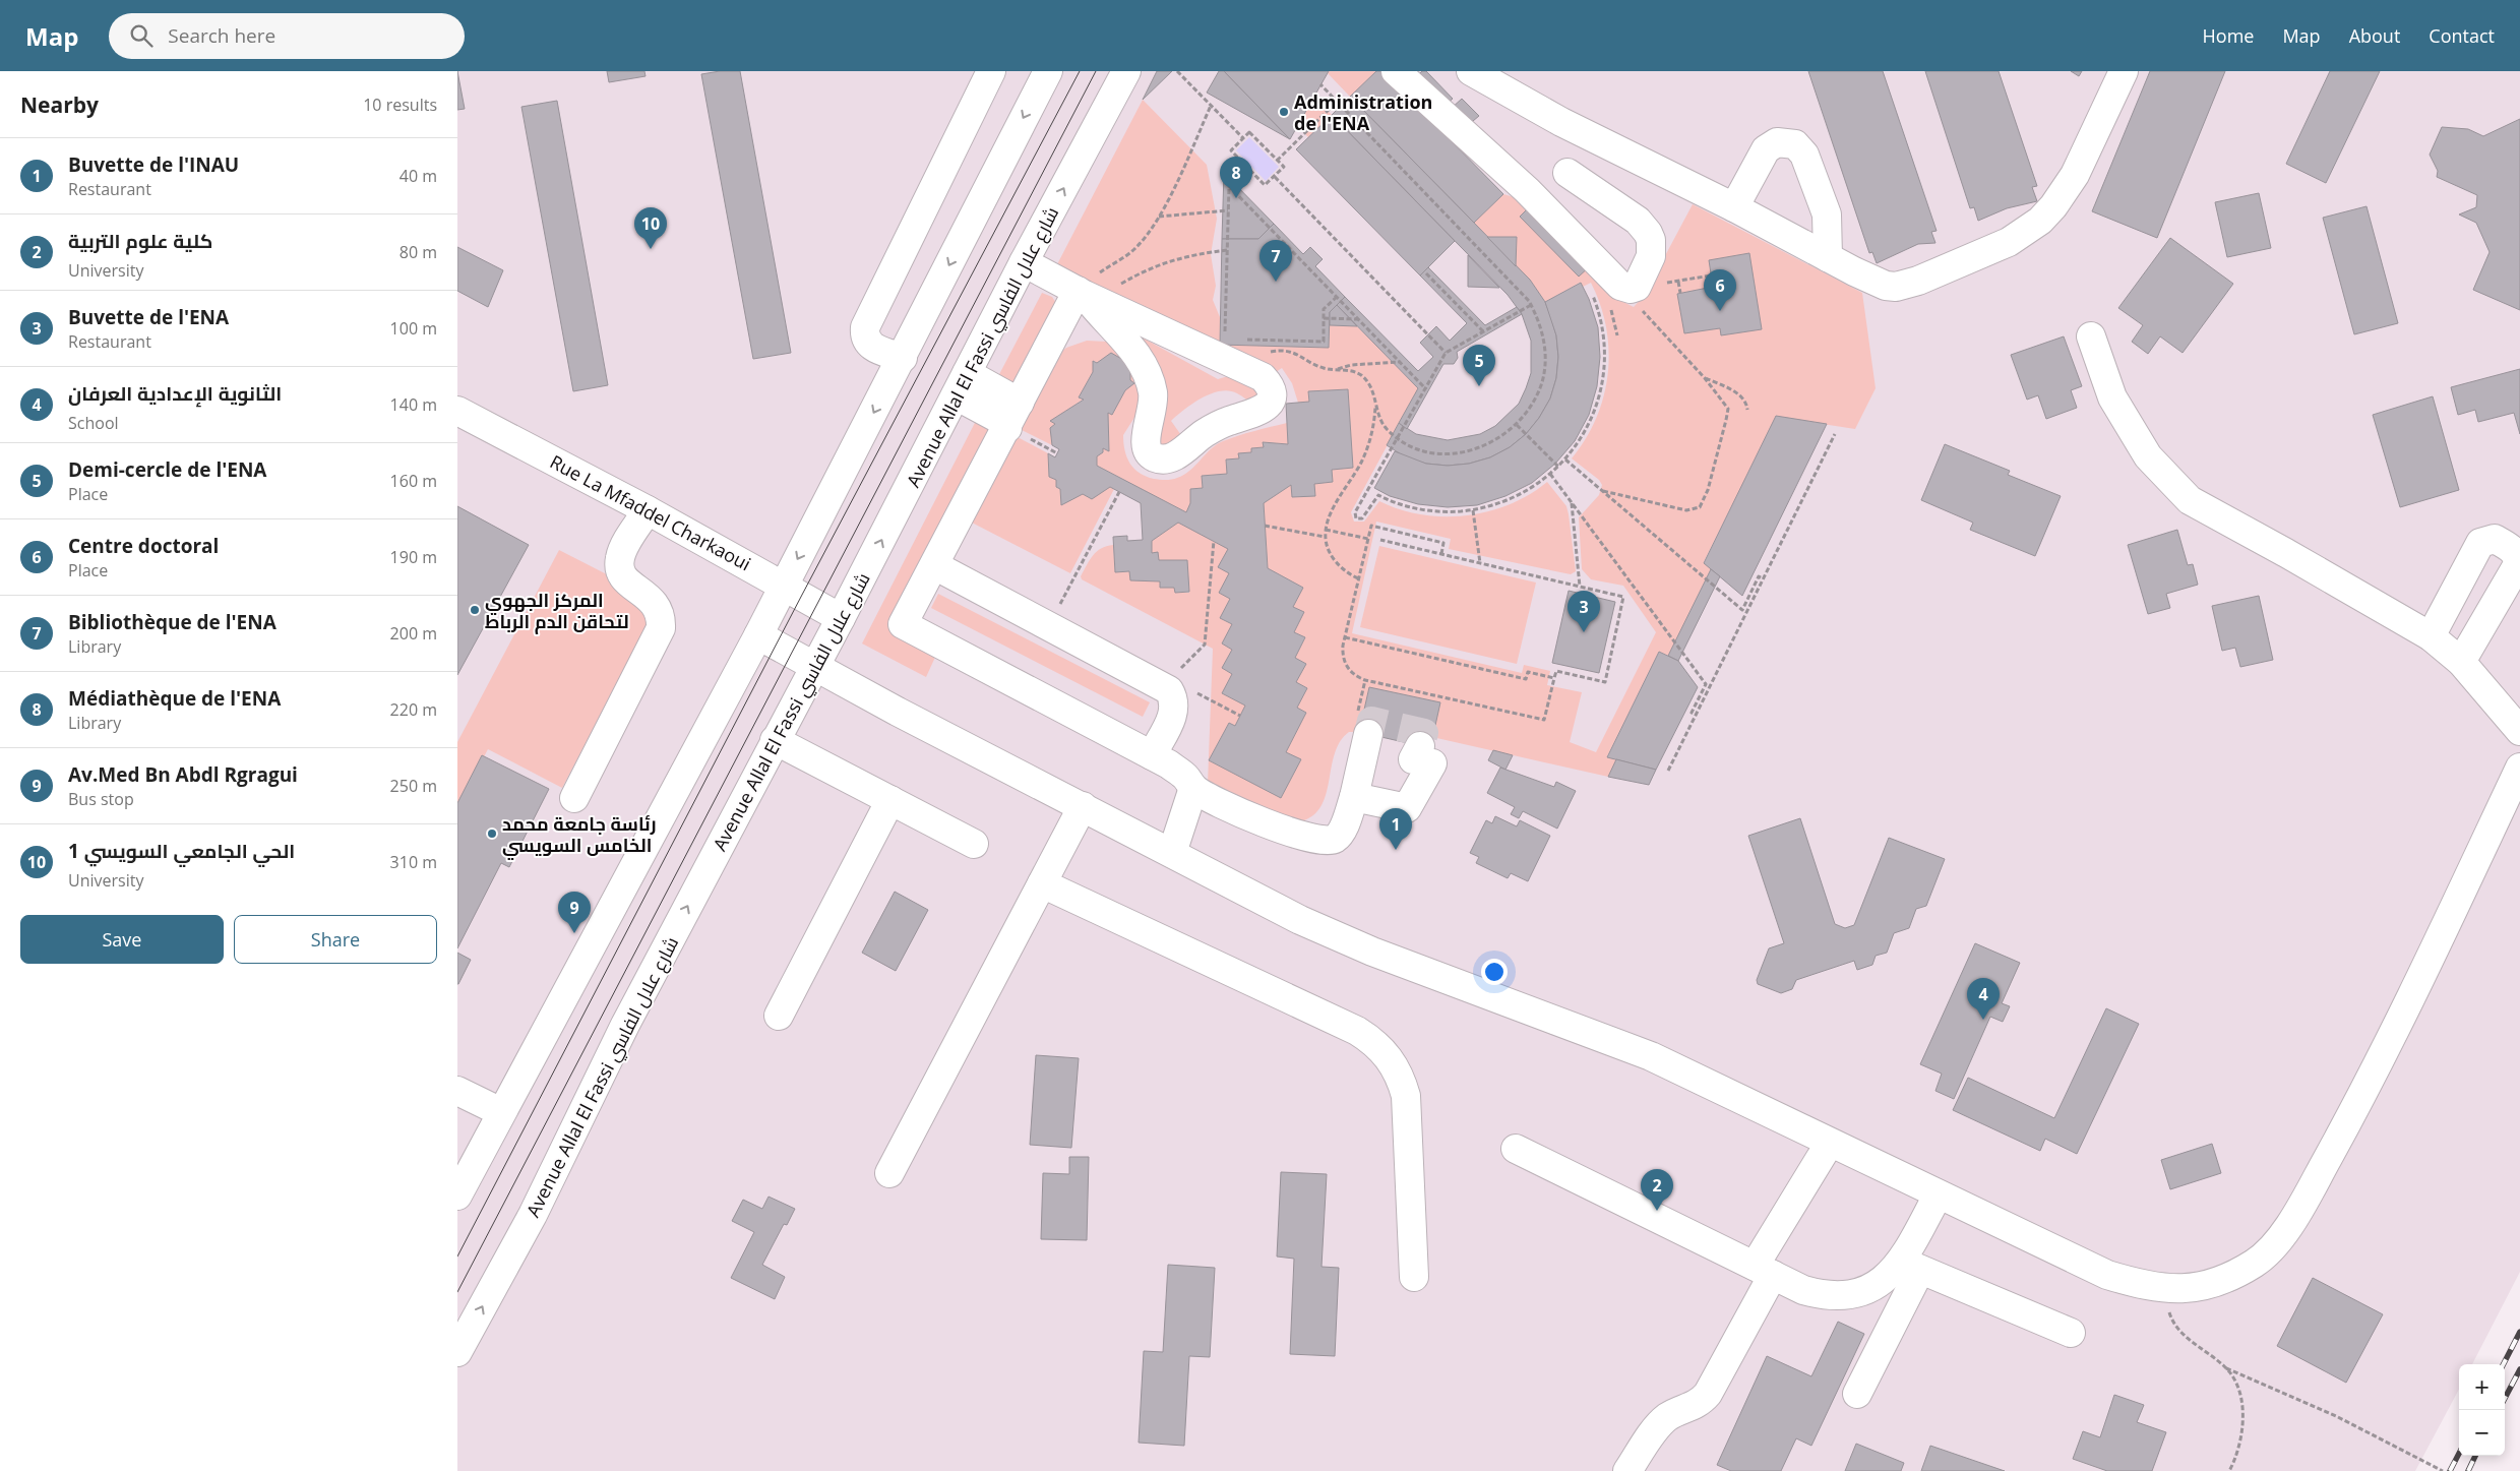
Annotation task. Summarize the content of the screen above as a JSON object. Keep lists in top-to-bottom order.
{
  "streets": {
    "street": ["Avenue Allal El Fassi شارع علال الفاسي", "Rue La Mfaddel Charkaoui"]
  },
  "crossings": [
    ["Avenue Allal El Fassi شارع علال الفاسي", "Rue La Mfaddel Charkaoui"]
  ],
  "places": ["Administration de l'ENA", "المركز الجهوي لتحاقن الدم الرباط", "رئاسة جامعة محمد الخامس السويسي"],
  "page": {
    "header": "Map",
    "search": "Search here",
    "nav": [
      "Home",
      "Map",
      "About",
      "Contact"
    ],
    "heading": ["Nearby", "10 results"],
    "list": [
      {
        "mark": "1",
        "name": "Buvette de l'INAU",
        "note": "Restaurant",
        "value": "40 m"
      },
      {
        "mark": "2",
        "name": "كلية علوم التربية",
        "note": "University",
        "value": "80 m"
      },
      {
        "mark": "3",
        "name": "Buvette de l'ENA",
        "note": "Restaurant",
        "value": "100 m"
      },
      {
        "mark": "4",
        "name": "الثانوية الإعدادية العرفان",
        "note": "School",
        "value": "140 m"
      },
      {
        "mark": "5",
        "name": "Demi-cercle de l'ENA",
        "note": "Place",
        "value": "160 m"
      },
      {
        "mark": "6",
        "name": "Centre doctoral",
        "note": "Place",
        "value": "190 m"
      },
      {
        "mark": "7",
        "name": "Bibliothèque de l'ENA",
        "note": "Library",
        "value": "200 m"
      },
      {
        "mark": "8",
        "name": "Médiathèque de l'ENA",
        "note": "Library",
        "value": "220 m"
      },
      {
        "mark": "9",
        "name": "Av.Med Bn Abdl Rgragui",
        "note": "Bus stop",
        "value": "250 m"
      },
      {
        "mark": "10",
        "name": "الحي الجامعي السويسي 1",
        "note": "University",
        "value": "310 m"
      }
    ],
    "pins": [
      "8",
      "10",
      "7",
      "6",
      "5",
      "3",
      "1",
      "9",
      "4",
      "2"
    ],
    "buttons": ["Save", "Share"],
    "map_buttons": ["+", "−"]
  }
}
